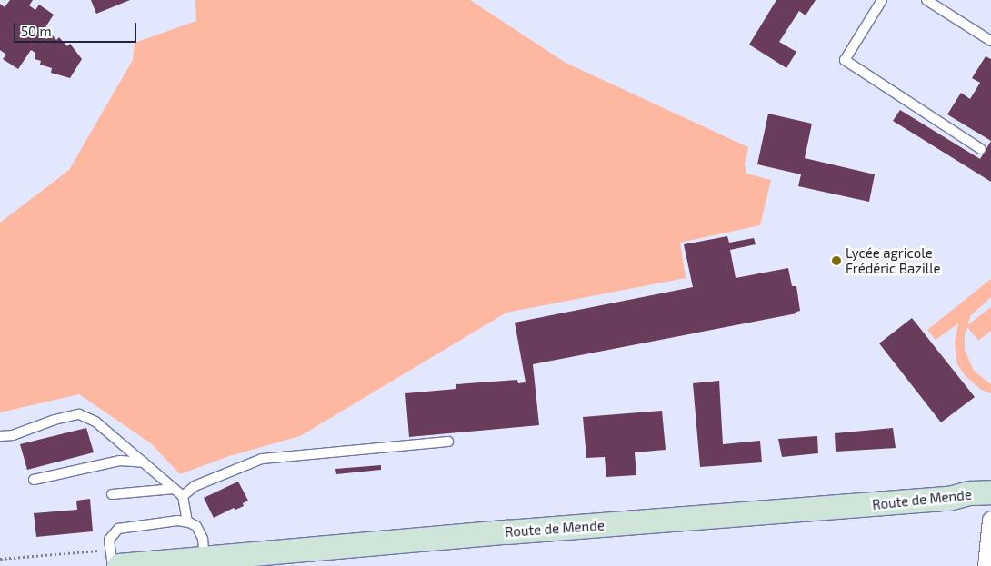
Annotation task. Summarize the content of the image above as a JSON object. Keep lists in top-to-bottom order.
{
  "streets": {
    "main road": ["Route de Mende"]
  },
  "places": ["Lycée agricole Frédéric Bazille"],
  "scale_bar": "50 m"
}
